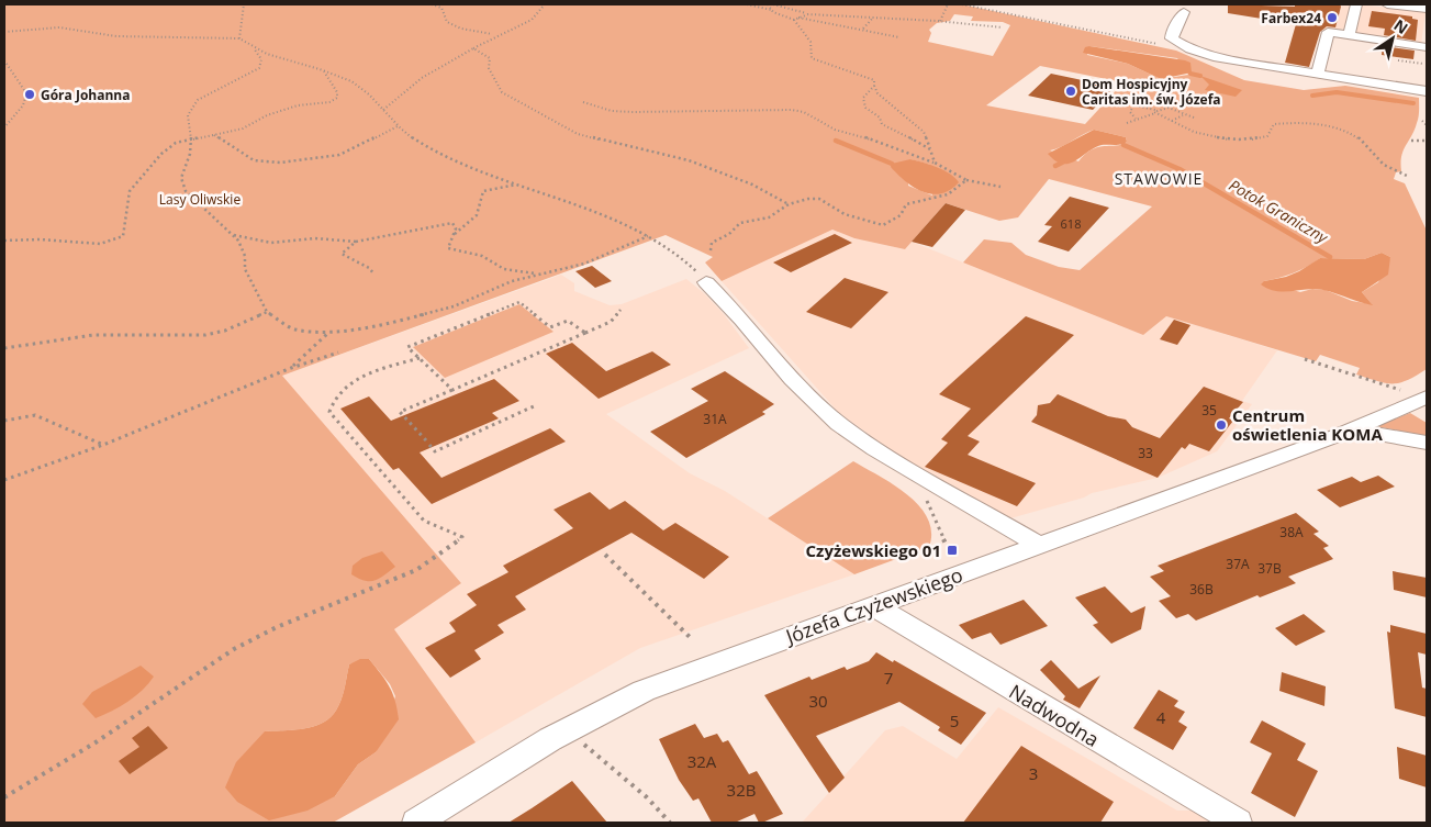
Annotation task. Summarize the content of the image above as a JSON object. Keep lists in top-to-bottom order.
{
  "streets": {
    "street": ["Józefa Czyżewskiego", "Nadwodna"]
  },
  "crossings": [
    ["Józefa Czyżewskiego", "Nadwodna"]
  ],
  "districts": ["STAWOWIE"],
  "water": ["Potok Graniczny"],
  "parks": ["Lasy Oliwskie"],
  "places": {
    "other": [
      "Farbex24",
      "Dom Hospicyjny Caritas im. św. Józefa",
      "Góra Johanna",
      "Centrum oświetlenia KOMA"
    ],
    "transit": ["Czyżewskiego 01"]
  },
  "house_numbers": [
    "618",
    "35",
    "31A",
    "33",
    "38A",
    "37A",
    "37B",
    "36B",
    "7",
    "30",
    "4",
    "5",
    "32A",
    "3",
    "32B"
  ],
  "north": "top right"
}
